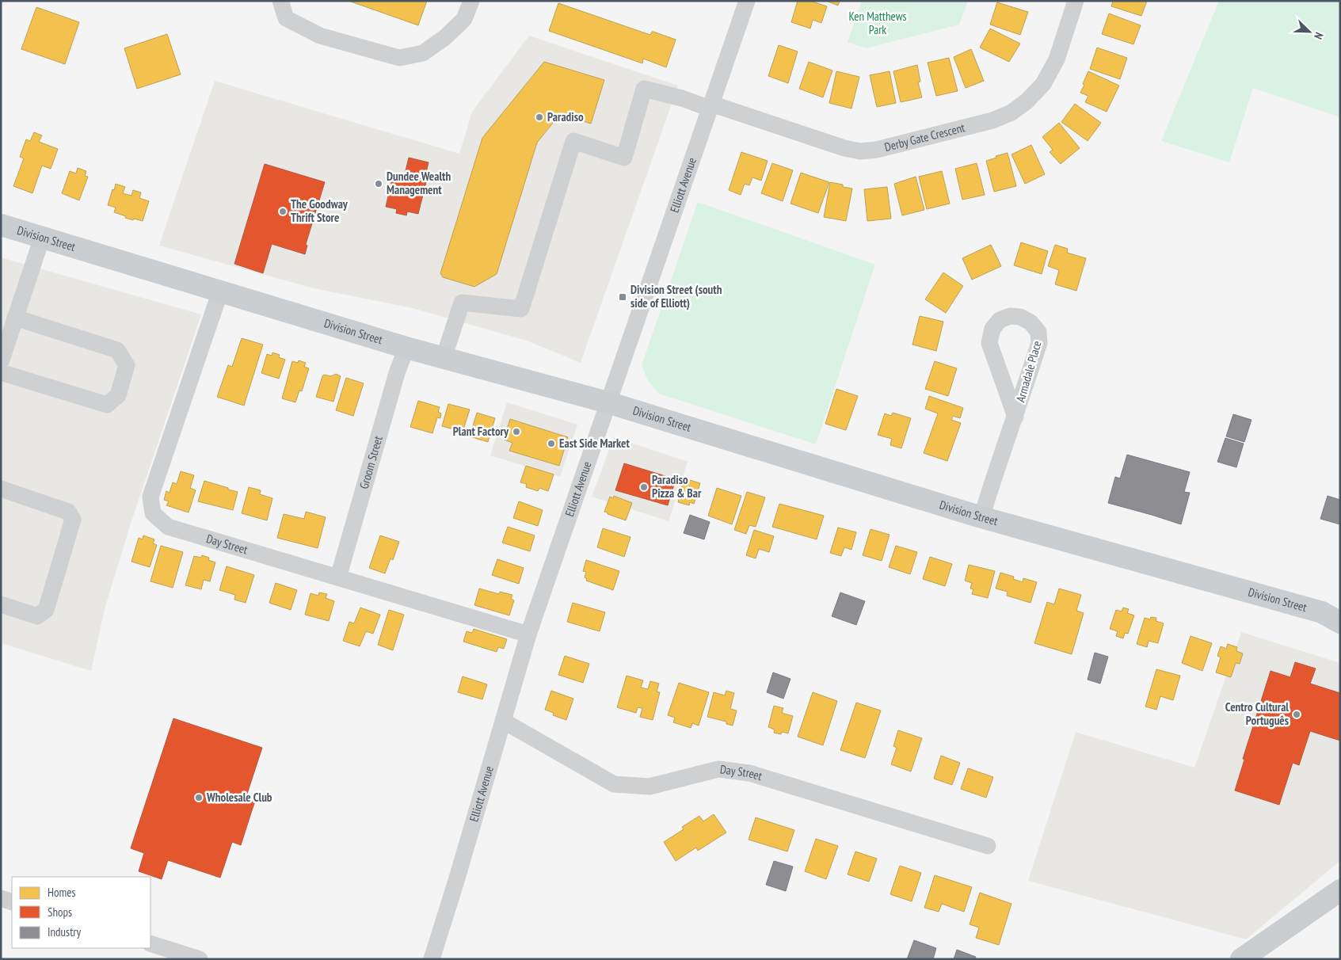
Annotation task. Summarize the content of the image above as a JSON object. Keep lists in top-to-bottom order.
{
  "streets": {
    "main road": ["Division Street"],
    "street": [
      "Derby Gate Crescent",
      "Elliott Avenue",
      "Armadale Place",
      "Groom Street",
      "Day Street"
    ]
  },
  "crossings": [
    ["Derby Gate Crescent", "Elliott Avenue"],
    ["Derby Gate Crescent", "Division Street"],
    ["Elliott Avenue", "Division Street"],
    ["Elliott Avenue", "Day Street"],
    ["Division Street", "Armadale Place"],
    ["Division Street", "Groom Street"],
    ["Division Street", "Day Street"],
    ["Groom Street", "Day Street"]
  ],
  "parks": ["Ken Matthews Park"],
  "places": {
    "other": [
      "Paradiso",
      "Dundee Wealth Management",
      "The Goodway Thrift Store",
      "Plant Factory",
      "East Side Market",
      "Paradiso Pizza & Bar",
      "Centro Cultural Português",
      "Wholesale Club"
    ],
    "transit": ["Division Street (south side of Elliott)"]
  },
  "legend": ["Homes", "Shops", "Industry"],
  "north": "bottom right"
}
